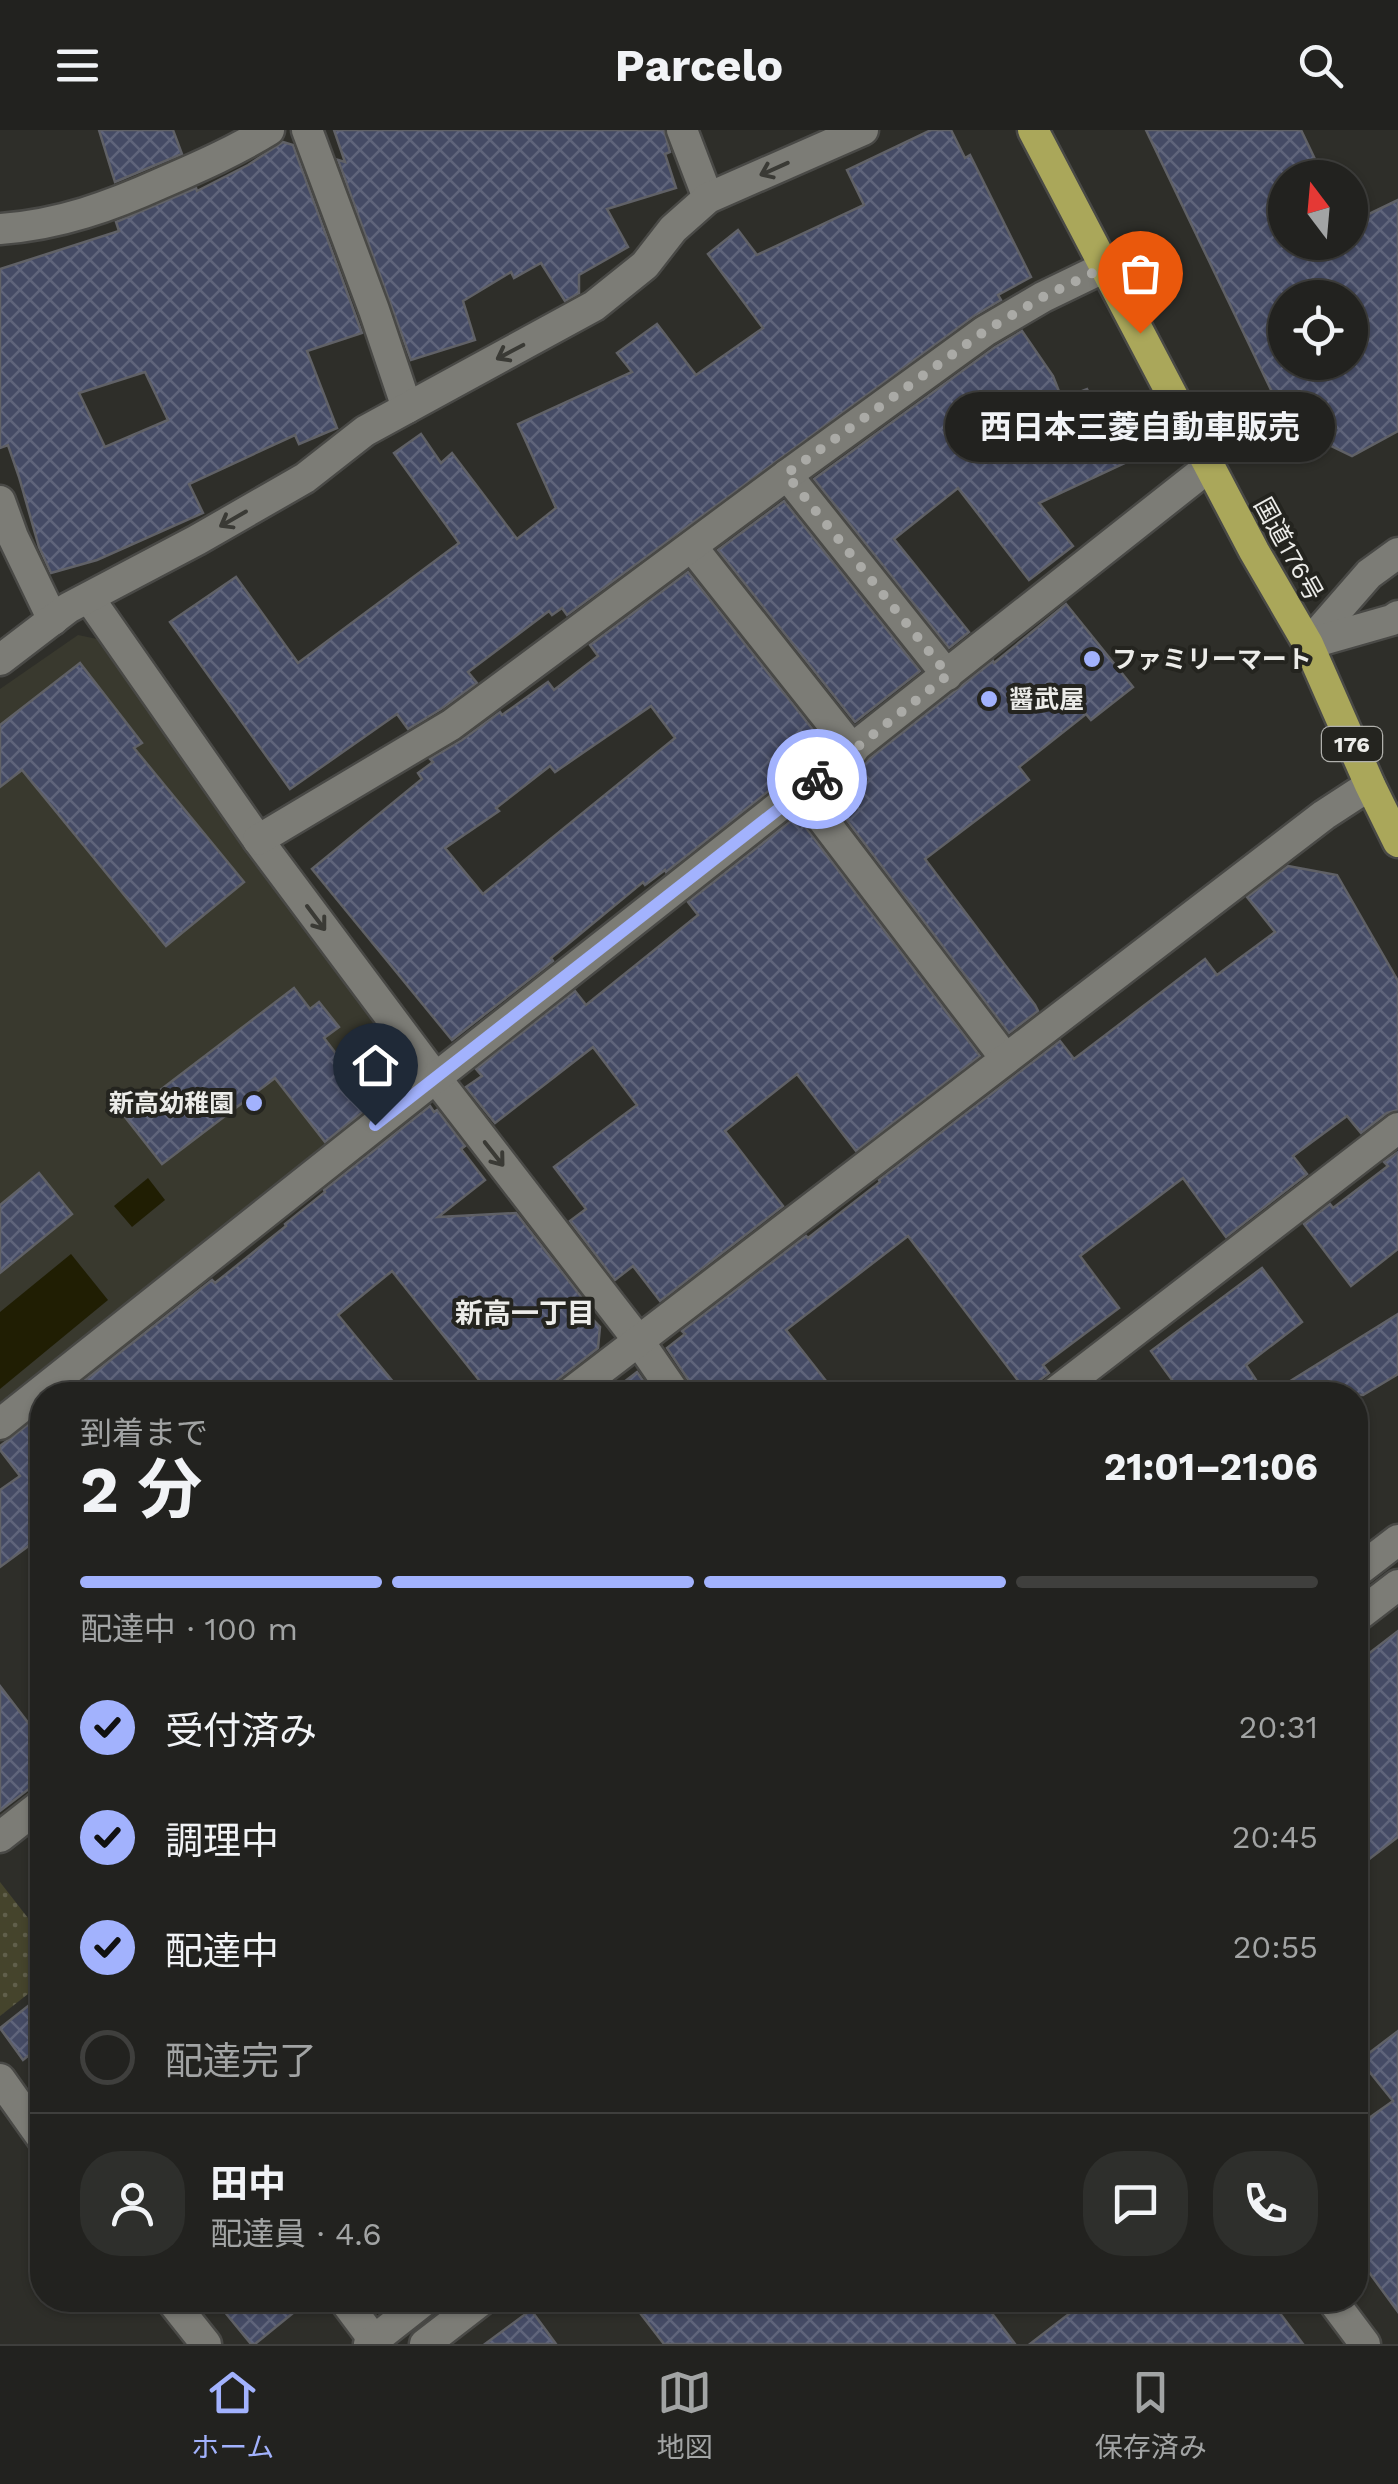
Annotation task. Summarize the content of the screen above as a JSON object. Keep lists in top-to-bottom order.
{
  "streets": {
    "highway": ["国道176号", "176"]
  },
  "districts": ["新高一丁目"],
  "places": [
    "西日本三菱自動車販売",
    "ファミリーマート",
    "醤武屋",
    "新高幼稚園"
  ],
  "north": "top",
  "page": {
    "header": "Parcelo",
    "bubble": "西日本三菱自動車販売",
    "heading": ["2 分", "到着まで", "21:01–21:06"],
    "panel": ["田中", "配達員 · 4.6"],
    "bar": "配達中 · 100 m",
    "list": [
      ["受付済み", "20:31"],
      ["調理中", "20:45"],
      ["配達中", "20:55"],
      "配達完了"
    ],
    "tabs": ["ホーム", "地図", "保存済み"]
  }
}
